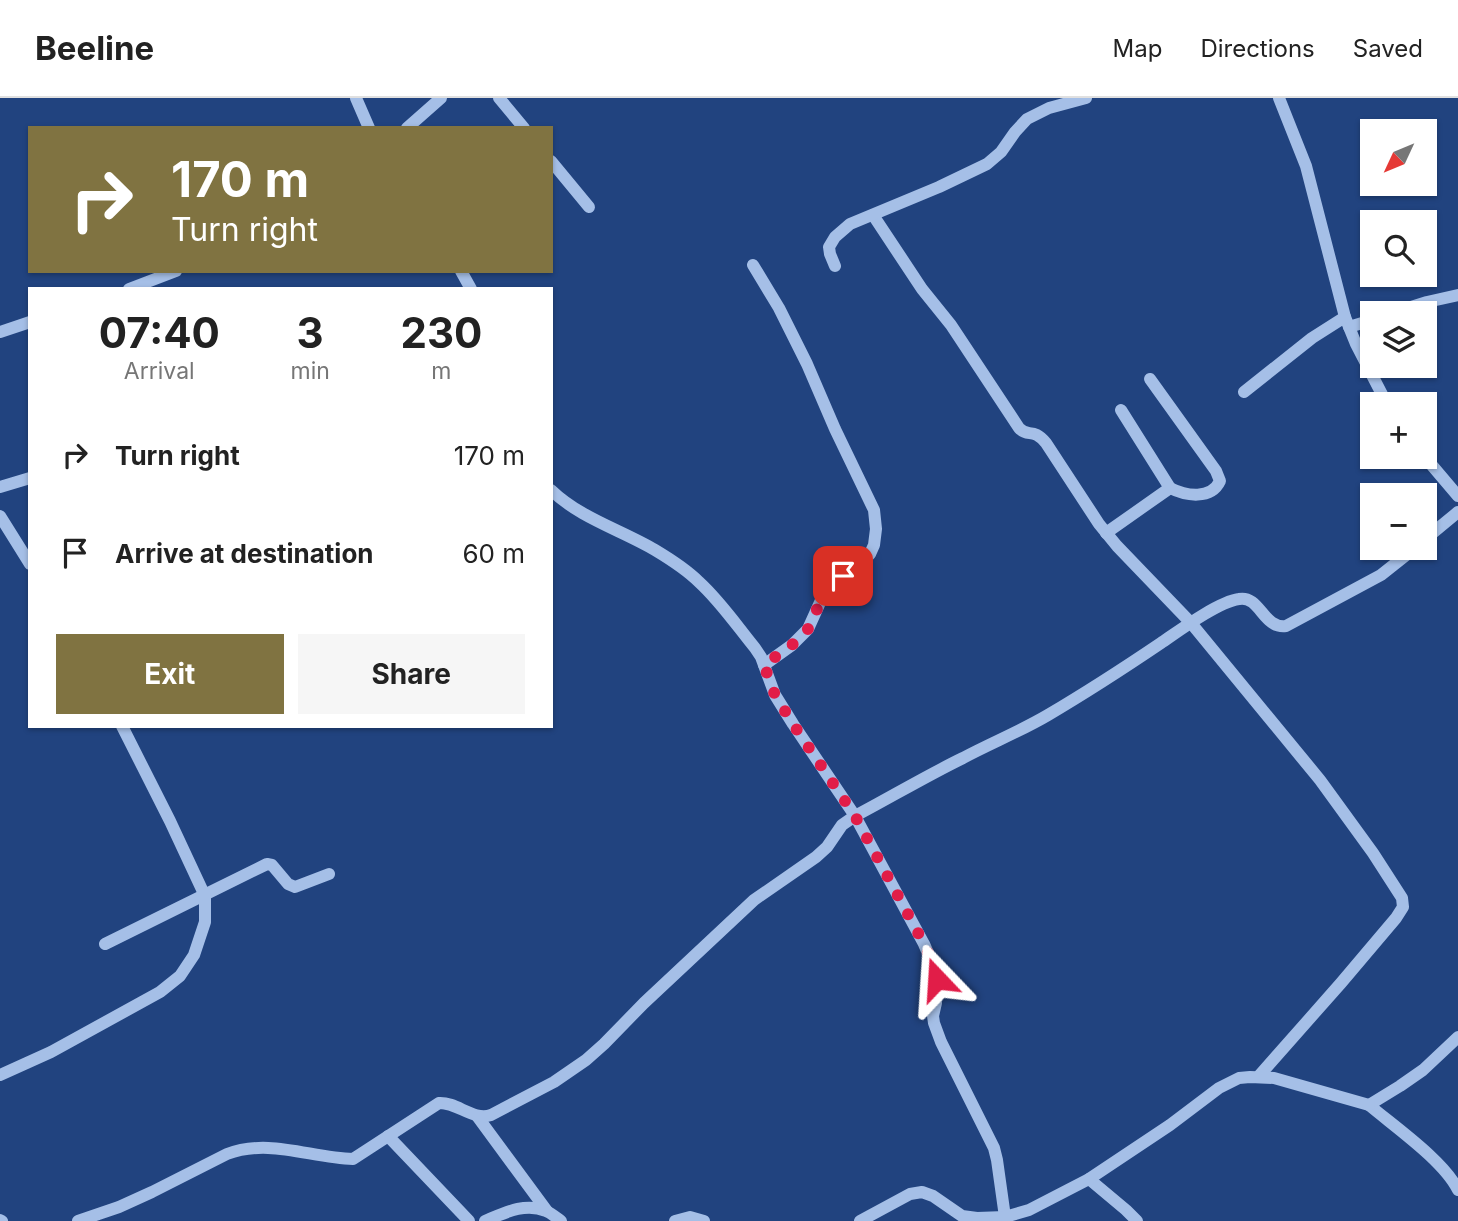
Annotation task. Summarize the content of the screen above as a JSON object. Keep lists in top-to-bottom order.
{
  "north": "bottom left",
  "page": {
    "header": "Beeline",
    "nav": ["Map", "Directions", "Saved"],
    "map_buttons": ["+", "−"],
    "turn": ["170 m", "Turn right"],
    "eta": [
      "07:40",
      "Arrival",
      "3",
      "min",
      "230",
      "m"
    ],
    "list": [
      {
        "name": "Turn right",
        "value": "170 m"
      },
      {
        "name": "Arrive at destination",
        "value": "60 m"
      }
    ],
    "buttons": ["Exit", "Share"]
  }
}
